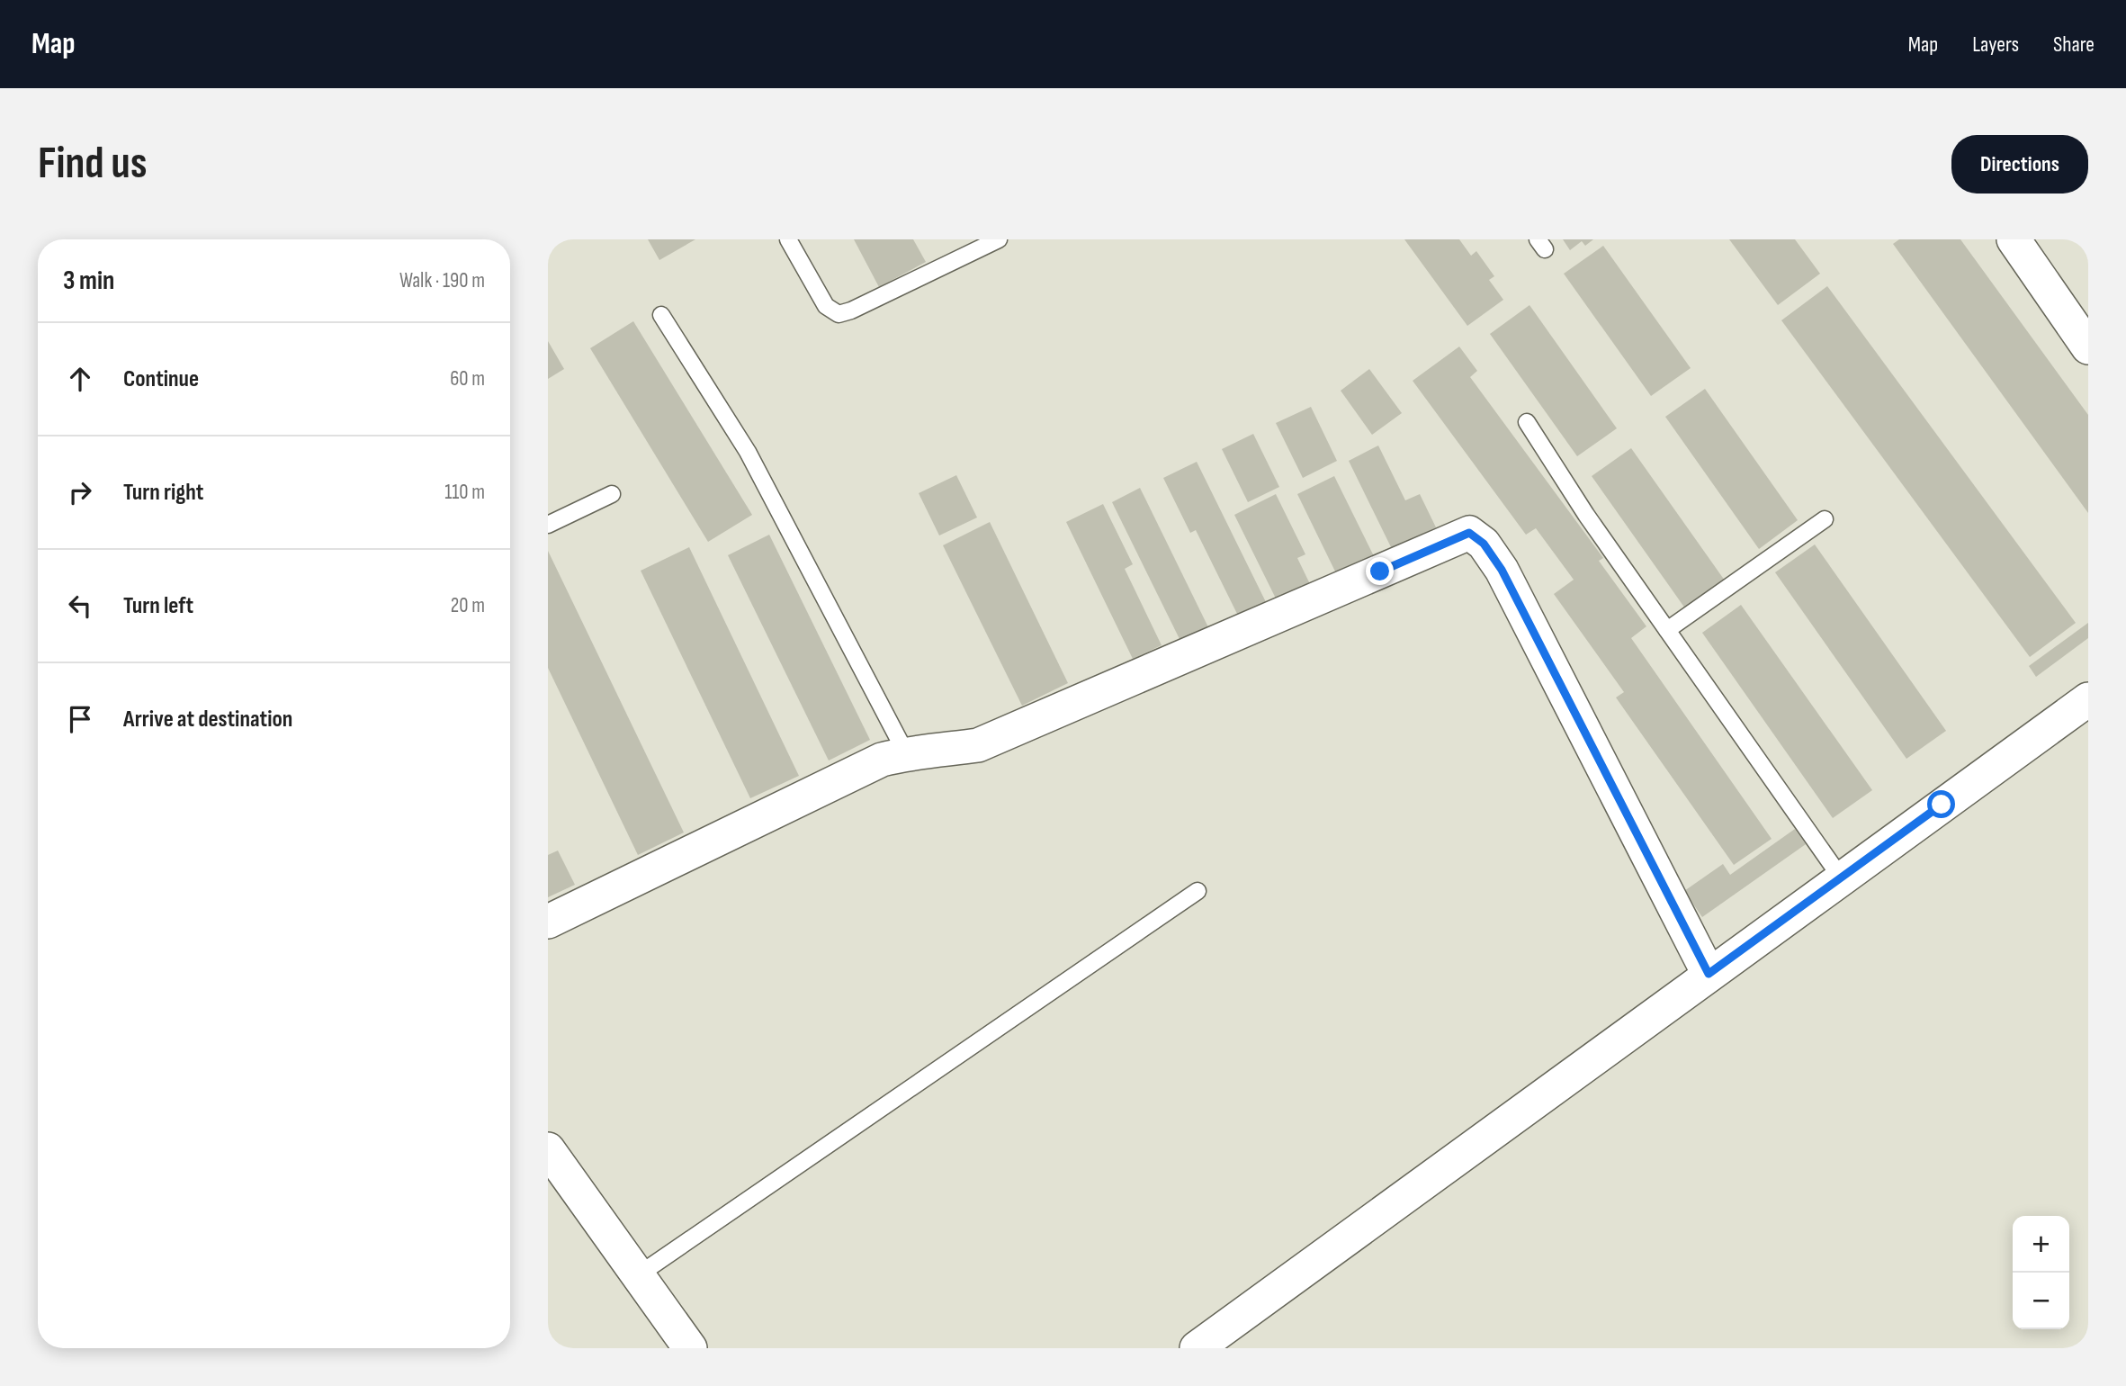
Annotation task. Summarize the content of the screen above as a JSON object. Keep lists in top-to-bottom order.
{
  "page": {
    "header": "Map",
    "nav": ["Map", "Layers", "Share"],
    "buttons": "Directions",
    "title": "Find us",
    "heading": ["3 min", "Walk · 190 m"],
    "list": [
      ["Continue", "60 m"],
      ["Turn right", "110 m"],
      ["Turn left", "20 m"],
      "Arrive at destination"
    ],
    "map_buttons": ["+", "−"]
  }
}
